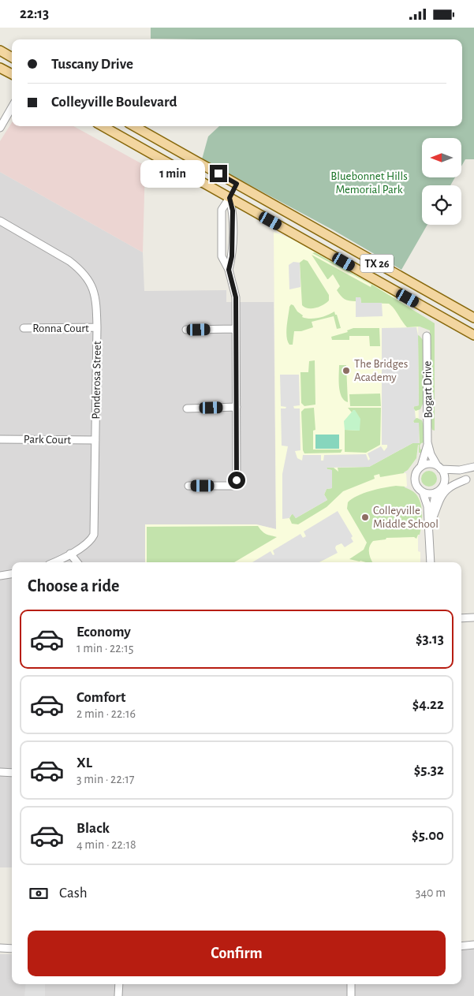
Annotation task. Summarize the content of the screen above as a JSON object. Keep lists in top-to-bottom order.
{
  "streets": {
    "main road": ["TX 26"],
    "street": [
      "Ronna Court",
      "Ponderosa Street",
      "Bogart Drive",
      "Park Court"
    ]
  },
  "crossings": [
    ["Ronna Court", "Ponderosa Street"],
    ["Ponderosa Street", "Park Court"]
  ],
  "parks": ["Bluebonnet Hills Memorial Park"],
  "places": ["The Bridges Academy", "Colleyville Middle School"],
  "north": "left",
  "page": {
    "status": "22:13",
    "banner": ["Tuscany Drive", "Colleyville Boulevard"],
    "bubble": "1 min",
    "heading": "Choose a ride",
    "list": [
      {
        "name": "Economy",
        "note": "1 min · 22:15",
        "value": "$3.13"
      },
      {
        "name": "Comfort",
        "note": "2 min · 22:16",
        "value": "$4.22"
      },
      {
        "name": "XL",
        "note": "3 min · 22:17",
        "value": "$5.32"
      },
      {
        "name": "Black",
        "note": "4 min · 22:18",
        "value": "$5.00"
      }
    ],
    "pay": ["Cash", "340 m"],
    "buttons": "Confirm"
  }
}
